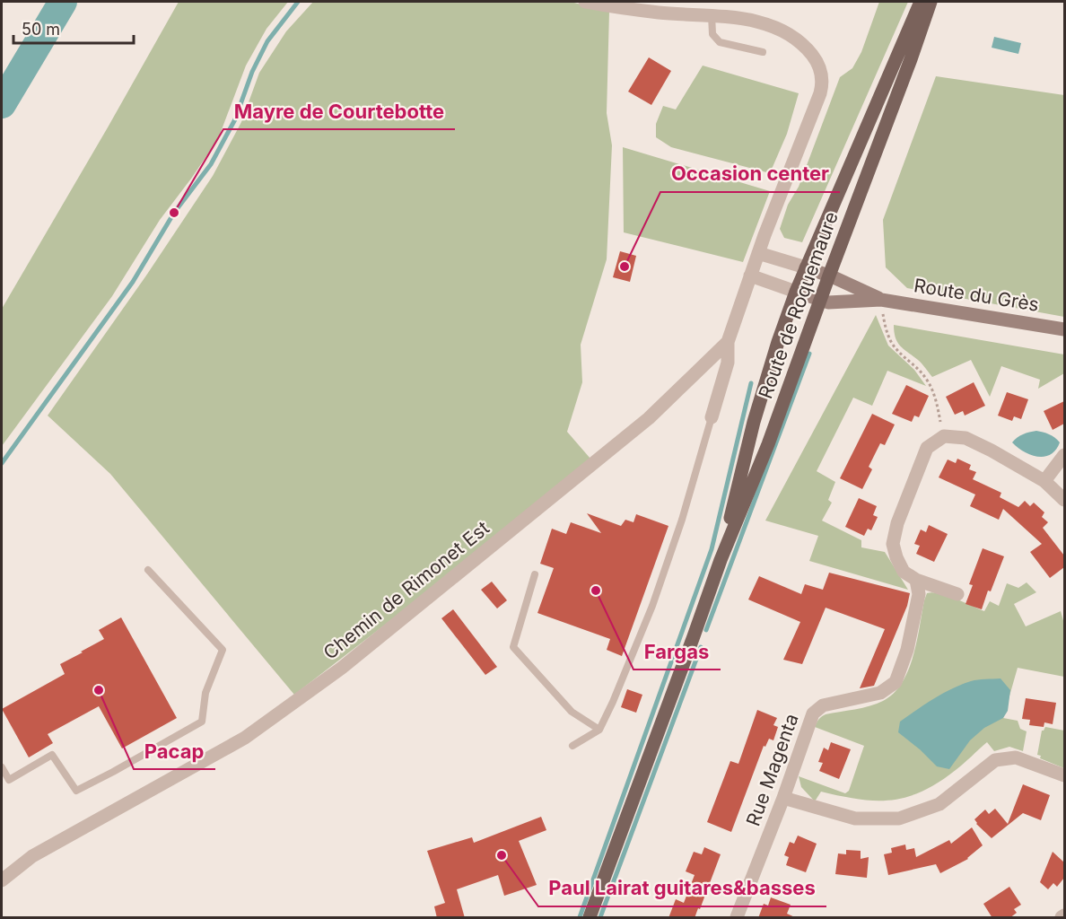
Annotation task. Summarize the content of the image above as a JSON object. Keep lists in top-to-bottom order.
{
  "streets": {
    "main road": ["Route de Roquemaure"],
    "street": ["Route du Grès", "Chemin de Rimonet Est", "Rue Magenta"]
  },
  "places": [
    "Mayre de Courtebotte",
    "Occasion center",
    "Fargas",
    "Pacap",
    "Paul Lairat guitares&basses"
  ],
  "scale_bar": "50 m"
}
